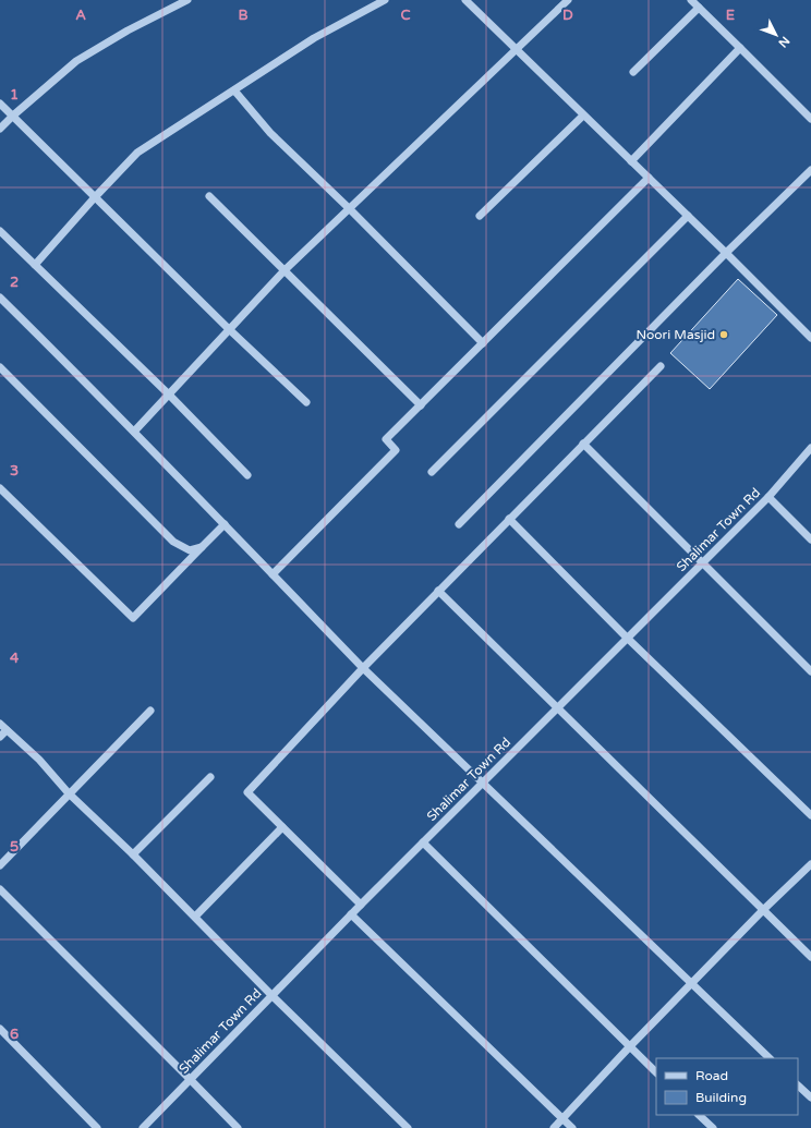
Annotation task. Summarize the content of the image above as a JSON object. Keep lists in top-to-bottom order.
{
  "streets": {
    "street": ["Shalimar Town Rd"]
  },
  "places": ["Noori Masjid"],
  "legend": ["Road", "Building"],
  "north": "bottom right",
  "grid": {
    "columns": [
      "A",
      "B",
      "C",
      "D",
      "E"
    ],
    "rows": [
      "1",
      "2",
      "3",
      "4",
      "5",
      "6"
    ]
  }
}
